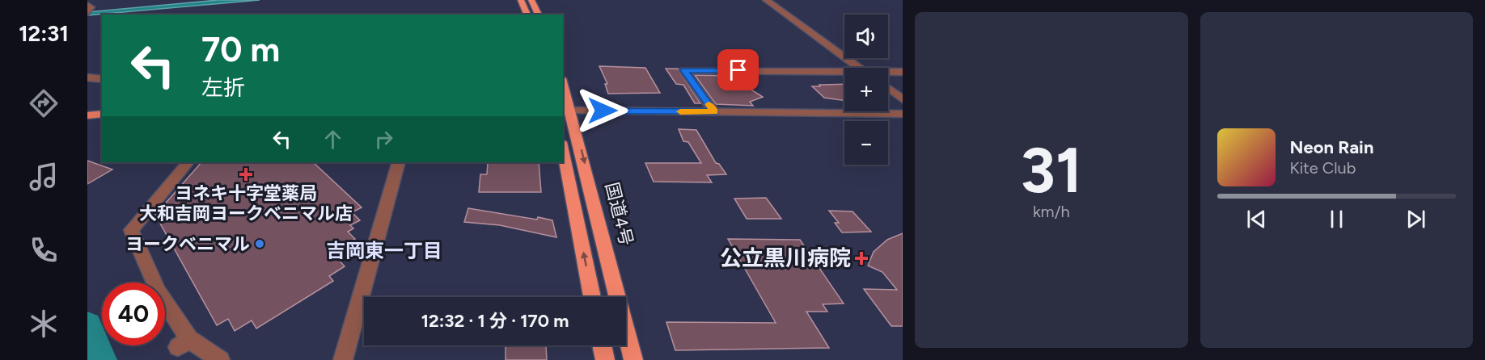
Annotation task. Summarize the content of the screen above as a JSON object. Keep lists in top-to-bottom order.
{
  "streets": {
    "highway": ["国道4号"]
  },
  "districts": ["吉岡東一丁目"],
  "places": {
    "health": ["ヨネキ十字堂薬局 大和吉岡ヨークベニマル店", "公立黒川病院"],
    "other": ["ヨークベニマル"]
  },
  "page": {
    "tabs": "12:31",
    "tile": ["31", "km/h"],
    "map_buttons": ["+", "−"],
    "turn": ["70 m", "左折"],
    "song": ["Neon Rain", "Kite Club"],
    "limit": "40",
    "trip": "12:32 · 1 分 · 170 m"
  }
}
